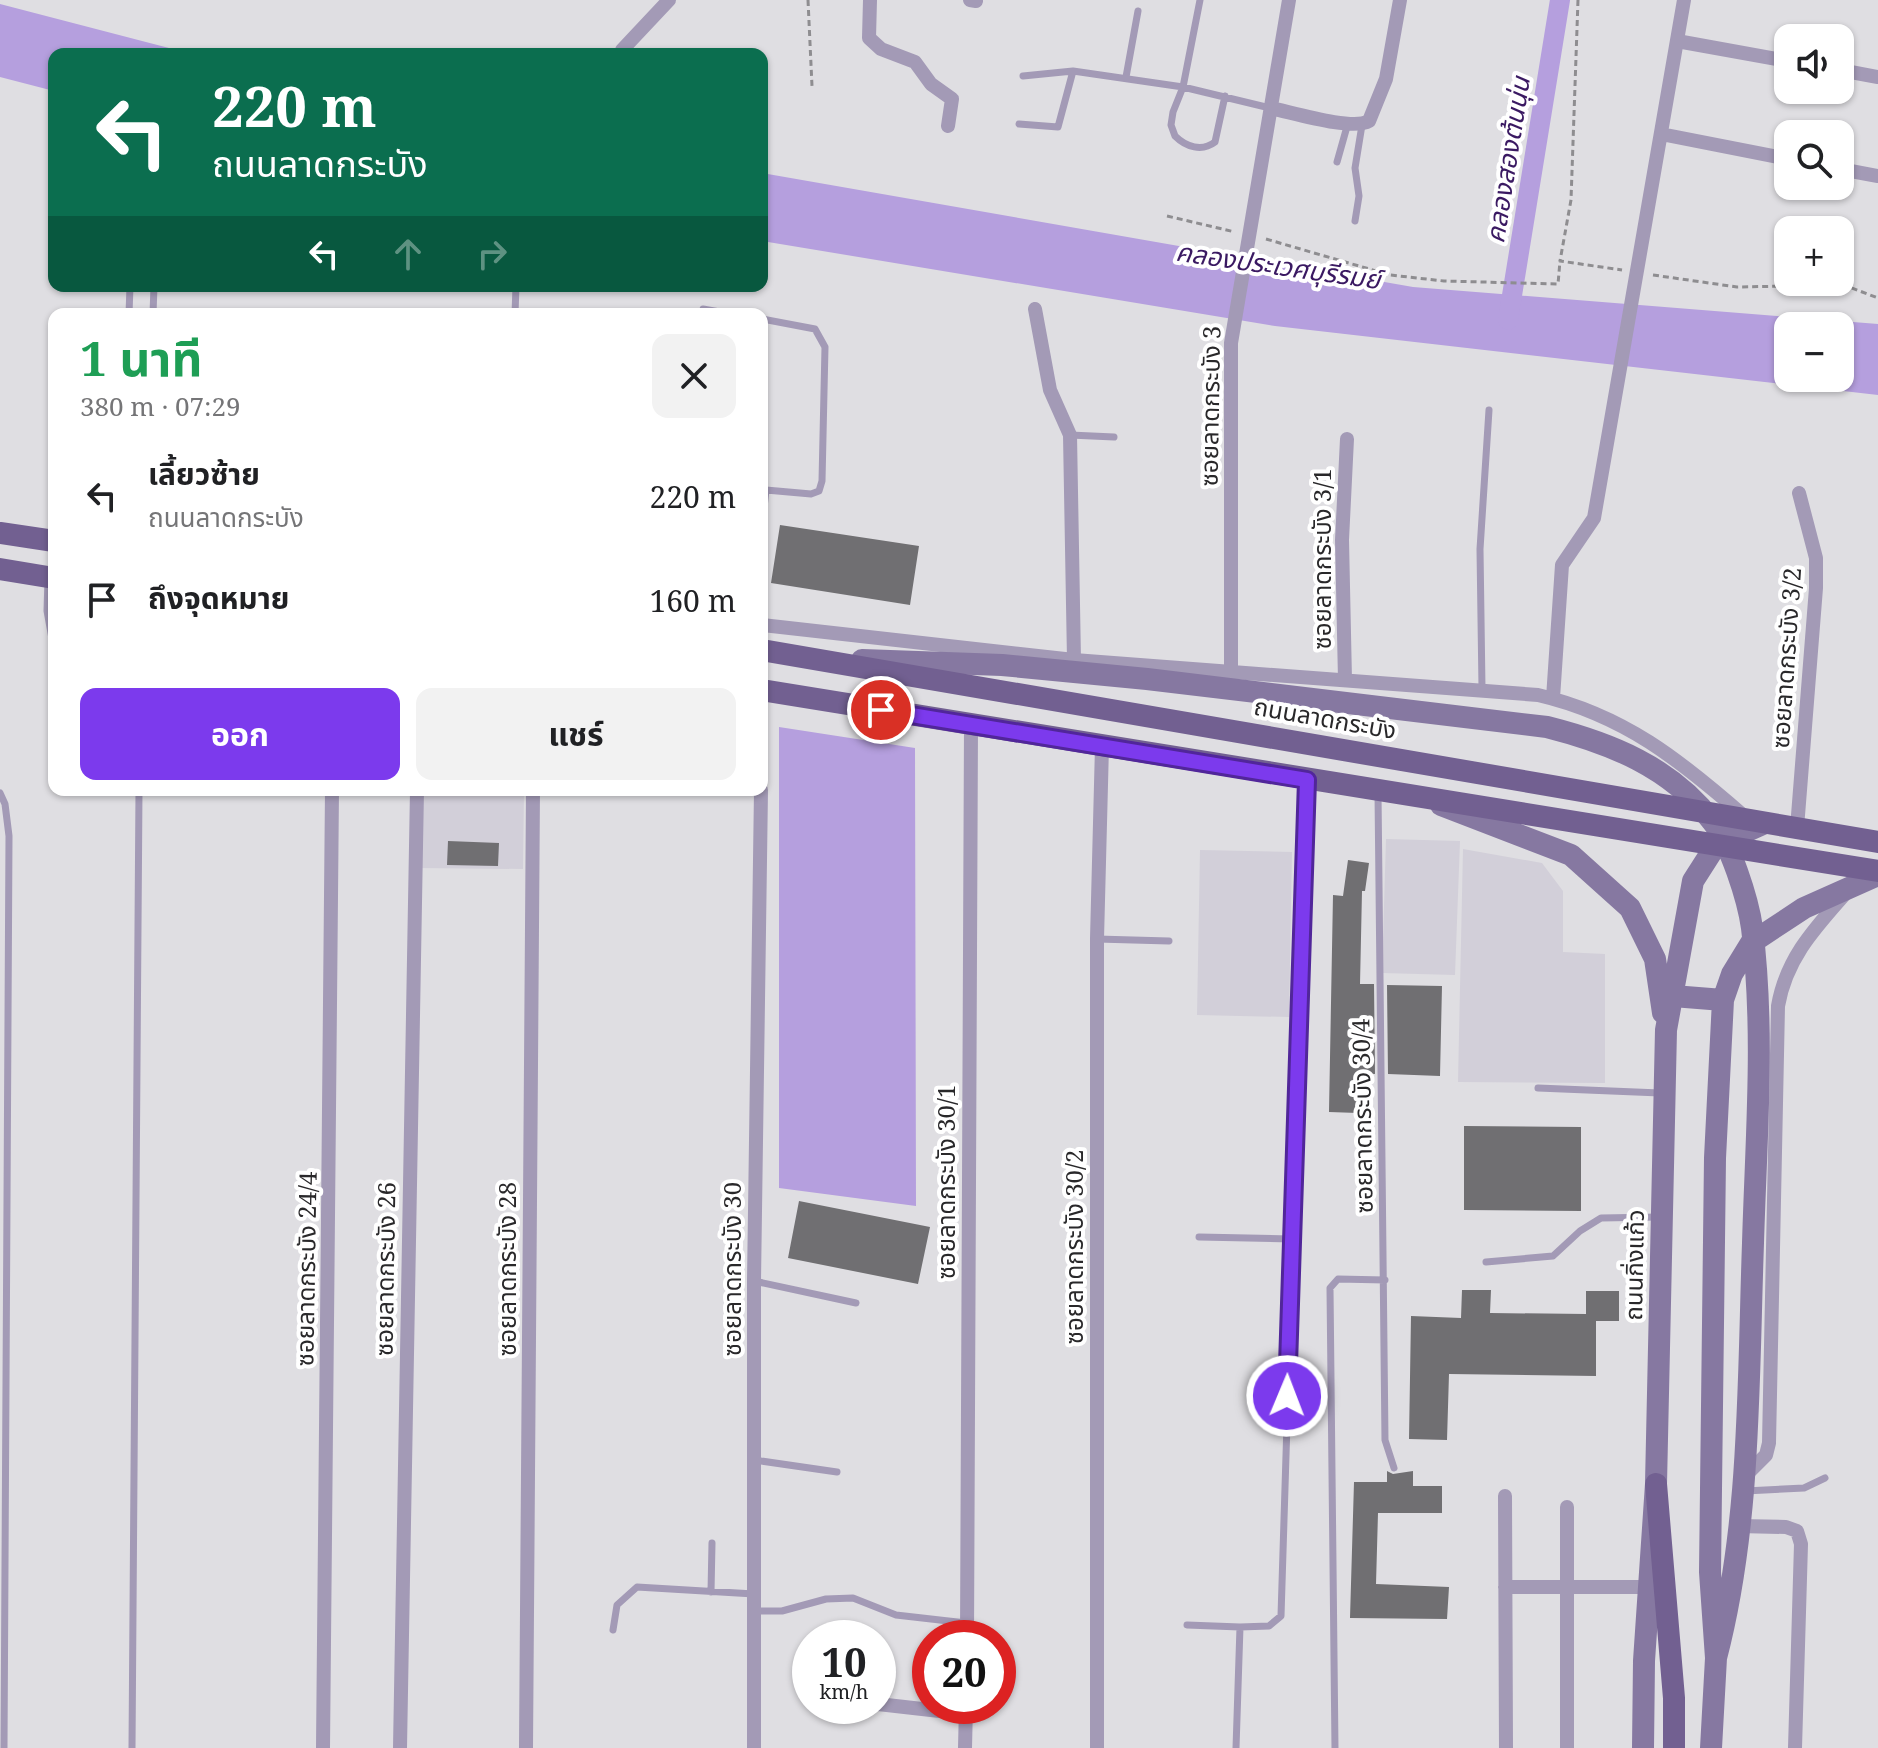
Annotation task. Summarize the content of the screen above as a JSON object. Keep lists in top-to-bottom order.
{
  "streets": {
    "main road": ["ถนนลาดกระบัง", "ถนนกิ่งแก้ว"],
    "street": [
      "ซอยลาดกระบัง 3",
      "ซอยลาดกระบัง 3/1",
      "ซอยลาดกระบัง 3/2",
      "ซอยลาดกระบัง 30/1",
      "ซอยลาดกระบัง 30/2",
      "ซอยลาดกระบัง 24/4",
      "ซอยลาดกระบัง 26",
      "ซอยลาดกระบัง 28",
      "ซอยลาดกระบัง 30"
    ],
    "lane": ["ซอยลาดกระบัง 30/4"]
  },
  "crossings": [
    ["ซอยลาดกระบัง 3/2", "ถนนลาดกระบัง"]
  ],
  "water": ["คลองสองต้นนุ่น", "คลองประเวศบุรีรมย์"],
  "page": {
    "map_buttons": ["+", "−"],
    "turn": ["220 m", "ถนนลาดกระบัง"],
    "heading": ["1 นาที", "380 m · 07:29"],
    "list": [
      {
        "name": "เลี้ยวซ้าย",
        "note": "ถนนลาดกระบัง",
        "value": "220 m"
      },
      {
        "name": "ถึงจุดหมาย",
        "value": "160 m"
      }
    ],
    "buttons": ["ออก", "แชร์"],
    "speed": "10 km/h",
    "limit": "20"
  }
}
